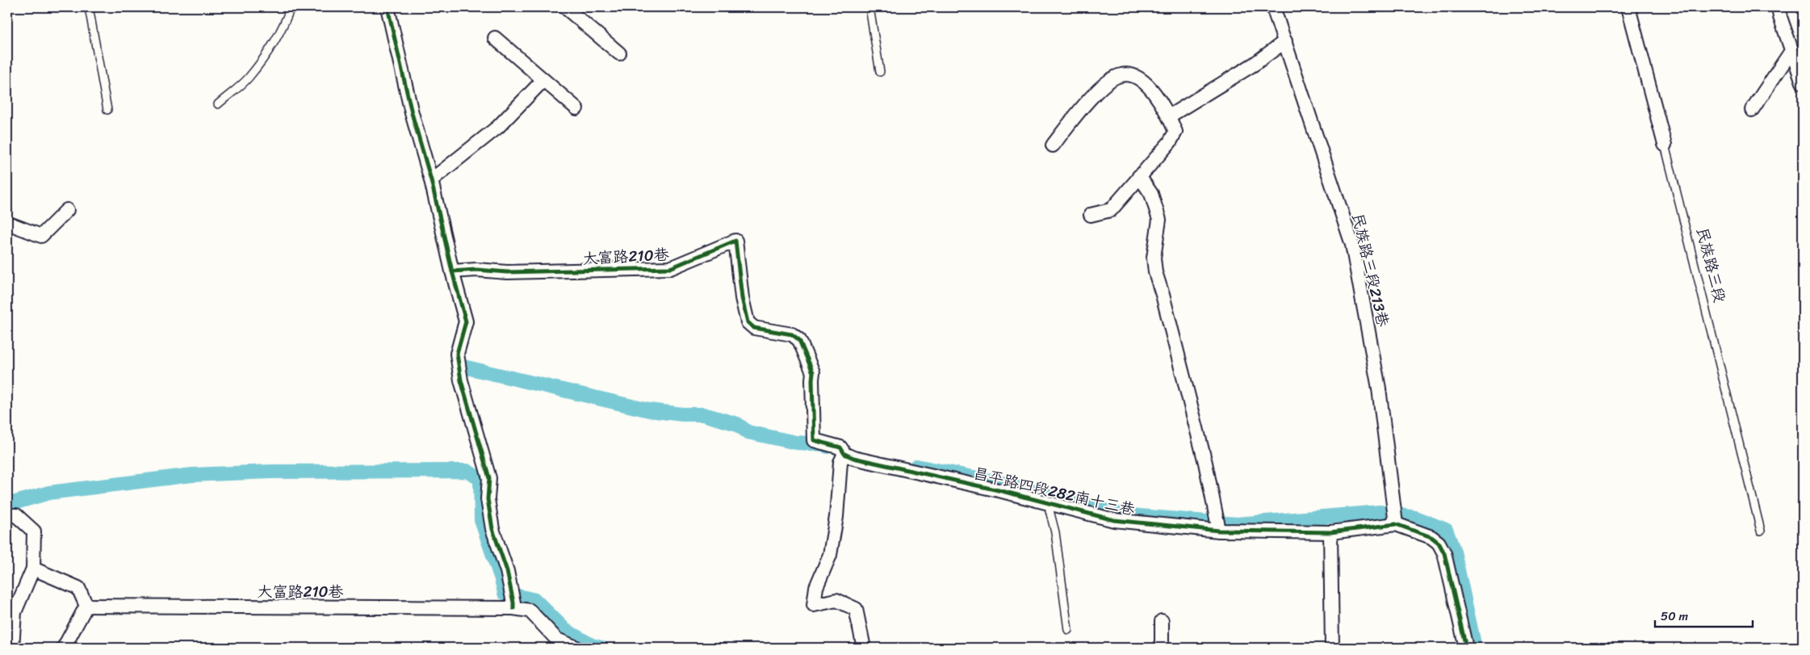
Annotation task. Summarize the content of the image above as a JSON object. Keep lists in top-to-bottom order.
{
  "streets": {
    "street": [
      "大富路210巷",
      "民族路三段",
      "民族路三段213巷",
      "昌平路四段282南十三巷"
    ]
  },
  "crossings": [
    ["大富路210巷", "昌平路四段282南十三巷"],
    ["民族路三段213巷", "昌平路四段282南十三巷"]
  ],
  "scale_bar": "50 m"
}
